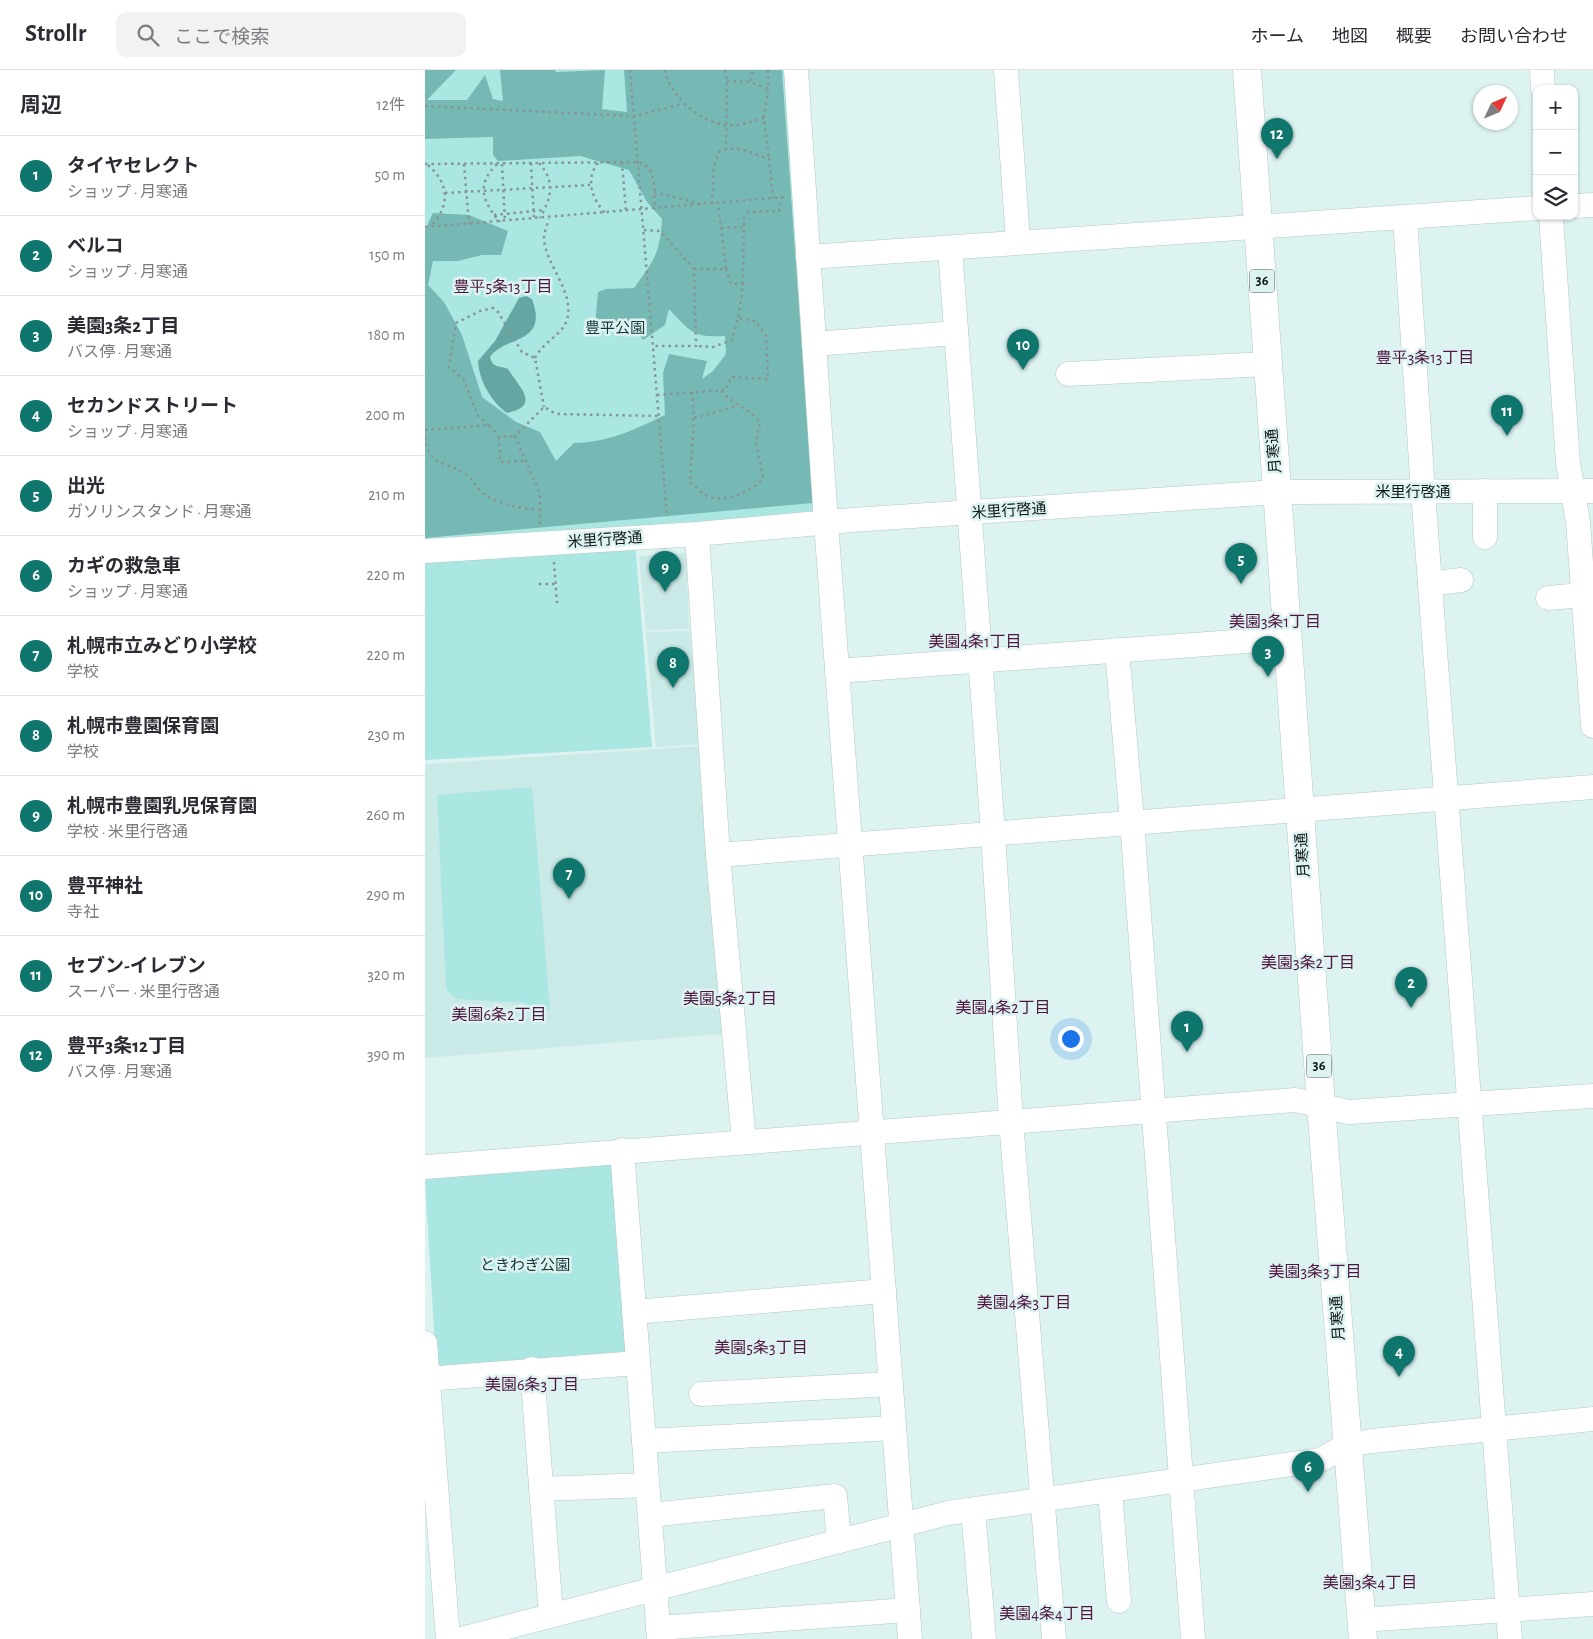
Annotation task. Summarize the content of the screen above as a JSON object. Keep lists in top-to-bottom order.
{
  "streets": {
    "highway": ["36", "月寒通"],
    "street": ["米里行啓通"]
  },
  "crossings": [
    ["月寒通", "米里行啓通"]
  ],
  "districts": [
    "豊平5条13丁目",
    "豊平3条13丁目",
    "美園3条1丁目",
    "美園4条1丁目",
    "美園3条2丁目",
    "美園5条2丁目",
    "美園4条2丁目",
    "美園6条2丁目",
    "美園3条3丁目",
    "美園4条3丁目",
    "美園5条3丁目",
    "美園6条3丁目",
    "美園3条4丁目",
    "美園4条4丁目"
  ],
  "parks": ["豊平公園", "ときわぎ公園"],
  "north": "top right",
  "page": {
    "header": "Strollr",
    "search": "ここで検索",
    "nav": [
      "ホーム",
      "地図",
      "概要",
      "お問い合わせ"
    ],
    "heading": ["周辺", "12件"],
    "map_buttons": ["+", "−"],
    "pins": [
      "12",
      "10",
      "11",
      "5",
      "9",
      "3",
      "8",
      "7",
      "2",
      "1",
      "4",
      "6"
    ],
    "list": [
      {
        "mark": "1",
        "name": "タイヤセレクト",
        "note": "ショップ · 月寒通",
        "value": "50 m"
      },
      {
        "mark": "2",
        "name": "ベルコ",
        "note": "ショップ · 月寒通",
        "value": "150 m"
      },
      {
        "mark": "3",
        "name": "美園3条2丁目",
        "note": "バス停 · 月寒通",
        "value": "180 m"
      },
      {
        "mark": "4",
        "name": "セカンドストリート",
        "note": "ショップ · 月寒通",
        "value": "200 m"
      },
      {
        "mark": "5",
        "name": "出光",
        "note": "ガソリンスタンド · 月寒通",
        "value": "210 m"
      },
      {
        "mark": "6",
        "name": "カギの救急車",
        "note": "ショップ · 月寒通",
        "value": "220 m"
      },
      {
        "mark": "7",
        "name": "札幌市立みどり小学校",
        "note": "学校",
        "value": "220 m"
      },
      {
        "mark": "8",
        "name": "札幌市豊園保育園",
        "note": "学校",
        "value": "230 m"
      },
      {
        "mark": "9",
        "name": "札幌市豊園乳児保育園",
        "note": "学校 · 米里行啓通",
        "value": "260 m"
      },
      {
        "mark": "10",
        "name": "豊平神社",
        "note": "寺社",
        "value": "290 m"
      },
      {
        "mark": "11",
        "name": "セブン-イレブン",
        "note": "スーパー · 米里行啓通",
        "value": "320 m"
      },
      {
        "mark": "12",
        "name": "豊平3条12丁目",
        "note": "バス停 · 月寒通",
        "value": "390 m"
      }
    ]
  }
}
